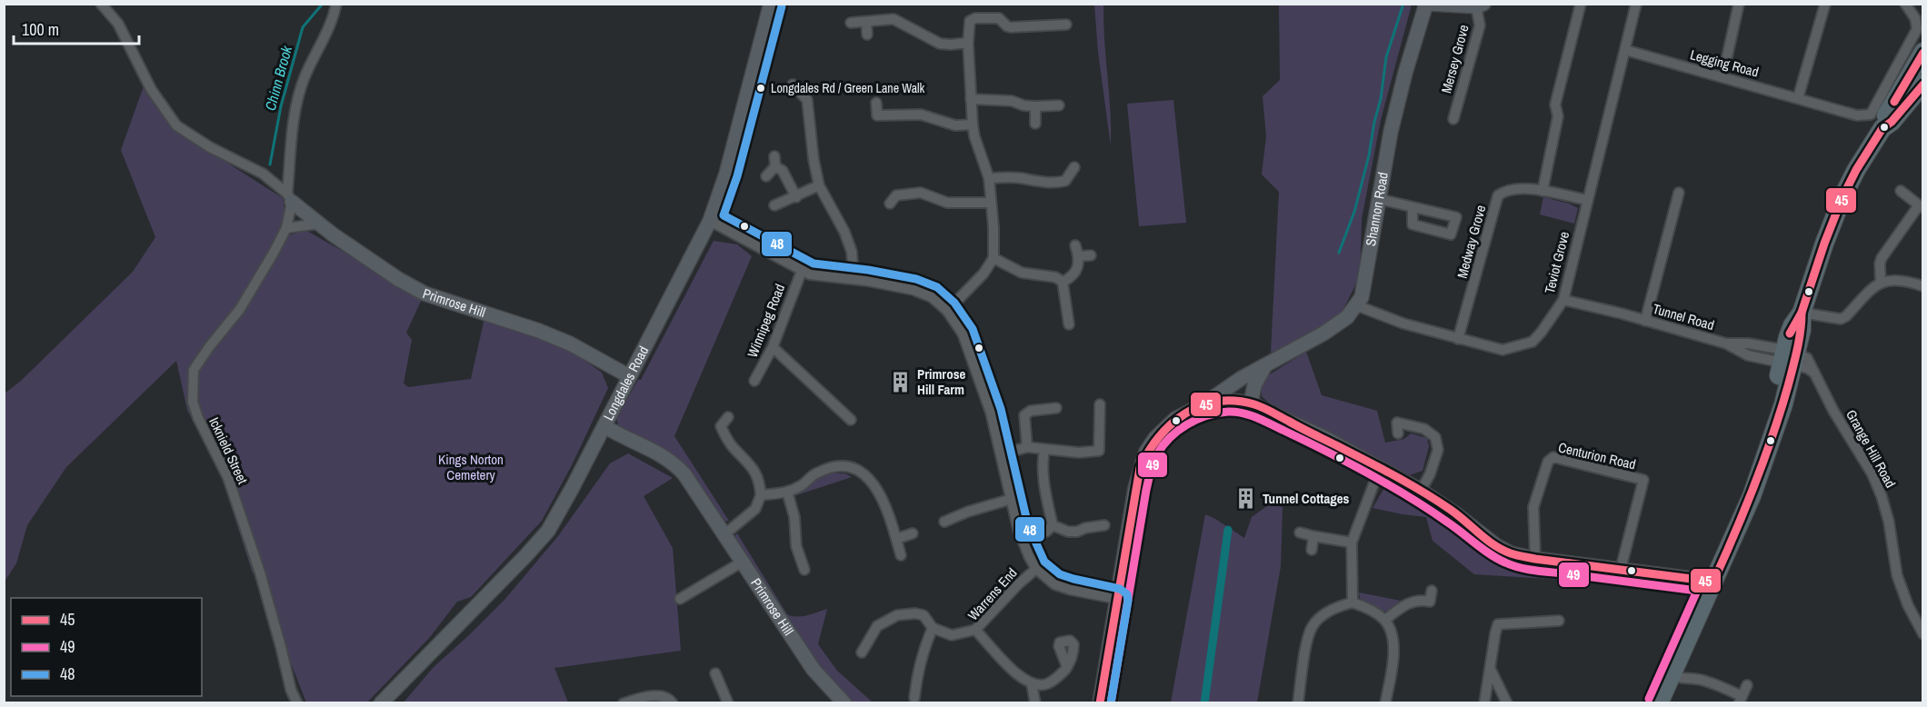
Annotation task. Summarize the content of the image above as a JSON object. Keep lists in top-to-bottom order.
{
  "streets": {
    "street": [
      "Mersey Grove",
      "Legging Road",
      "Shannon Road",
      "Medway Grove",
      "Teviot Grove",
      "Primrose Hill",
      "Tunnel Road",
      "Winnipeg Road",
      "Longdales Road",
      "Grange Hill Road",
      "Icknield Street",
      "Centurion Road",
      "Warrens End"
    ]
  },
  "crossings": [
    ["Legging Road", "Teviot Grove"],
    ["Shannon Road", "Teviot Grove"],
    ["Medway Grove", "Teviot Grove"],
    ["Teviot Grove", "Tunnel Road"],
    ["Primrose Hill", "Longdales Road"],
    ["Primrose Hill", "Icknield Street"],
    ["Tunnel Road", "Grange Hill Road"]
  ],
  "water": ["Chinn Brook"],
  "parks": ["Kings Norton Cemetery"],
  "places": {
    "other": ["Longdales Rd / Green Lane Walk"],
    "building": ["Primrose Hill Farm", "Tunnel Cottages"]
  },
  "lines": ["transit line 48", "transit line 45", "transit line 49"],
  "legend": ["45", "49", "48"],
  "scale_bar": "100 m"
}
